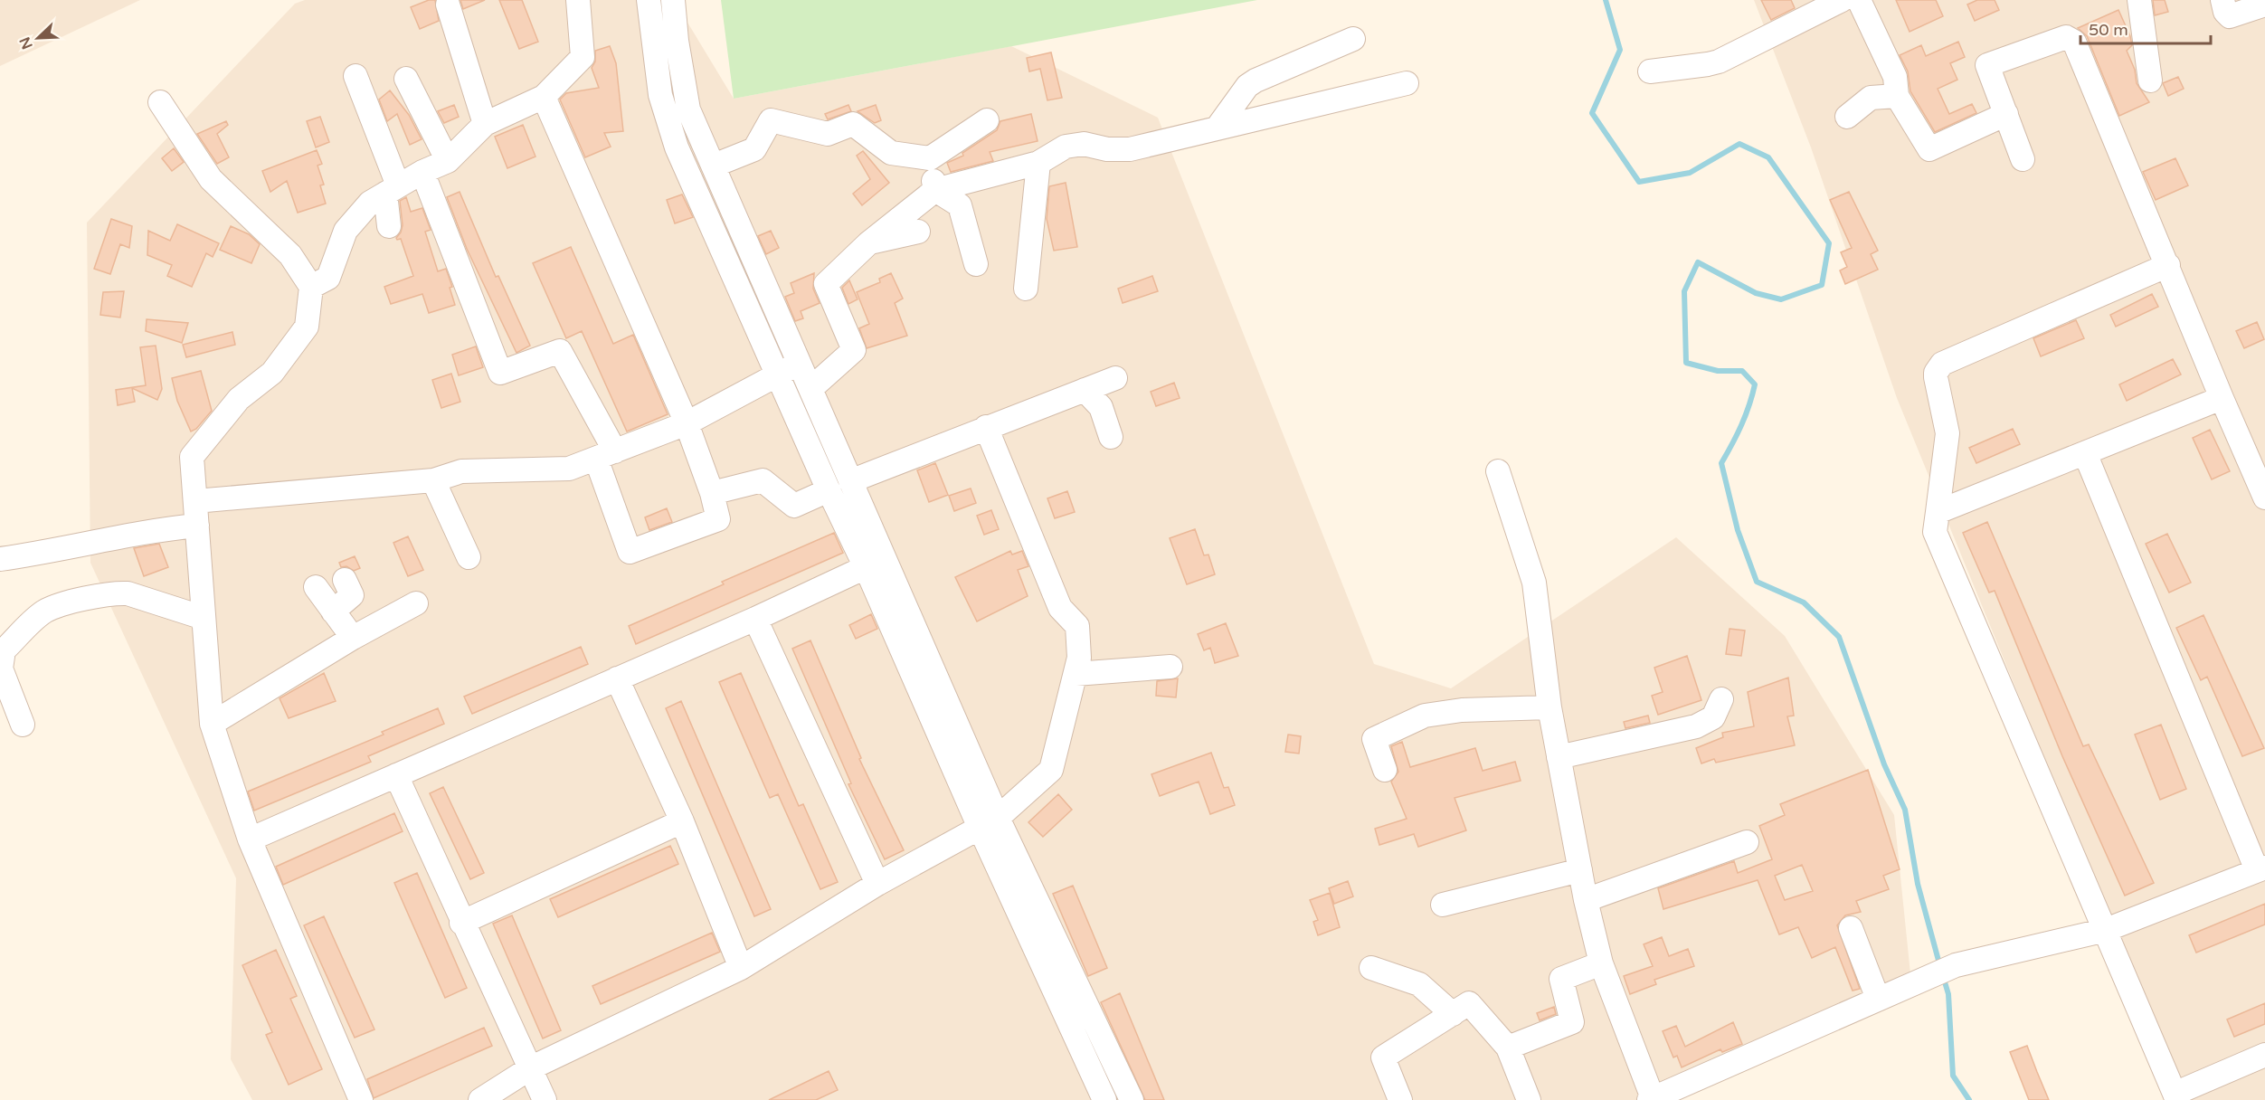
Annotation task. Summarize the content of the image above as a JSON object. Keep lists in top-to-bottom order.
{
  "scale_bar": "50 m",
  "north": "bottom left"
}
